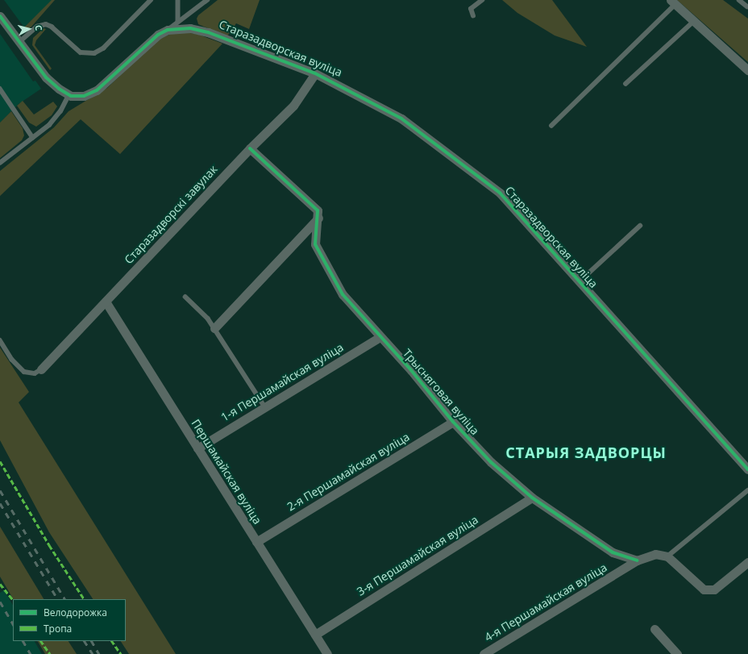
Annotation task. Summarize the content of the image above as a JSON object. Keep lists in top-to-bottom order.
{
  "streets": {
    "street": [
      "Старазадворская вуліца",
      "Старазадворскі завулак",
      "1-я Першамайская вуліца",
      "Трысняговая вуліца",
      "Першамайская вуліца",
      "2-я Першамайская вуліца",
      "3-я Першамайская вуліца",
      "4-я Першамайская вуліца"
    ]
  },
  "crossings": [
    ["Старазадворская вуліца", "Старазадворскі завулак"],
    ["Старазадворскі завулак", "Першамайская вуліца"],
    ["1-я Першамайская вуліца", "Трысняговая вуліца"],
    ["1-я Першамайская вуліца", "Першамайская вуліца"],
    ["Трысняговая вуліца", "2-я Першамайская вуліца"],
    ["Трысняговая вуліца", "3-я Першамайская вуліца"],
    ["Трысняговая вуліца", "4-я Першамайская вуліца"],
    ["Першамайская вуліца", "2-я Першамайская вуліца"],
    ["Першамайская вуліца", "3-я Першамайская вуліца"]
  ],
  "districts": ["СТАРЫЯ ЗАДВОРЦЫ"],
  "legend": ["Велодорожка", "Тропа"],
  "north": "right"
}
